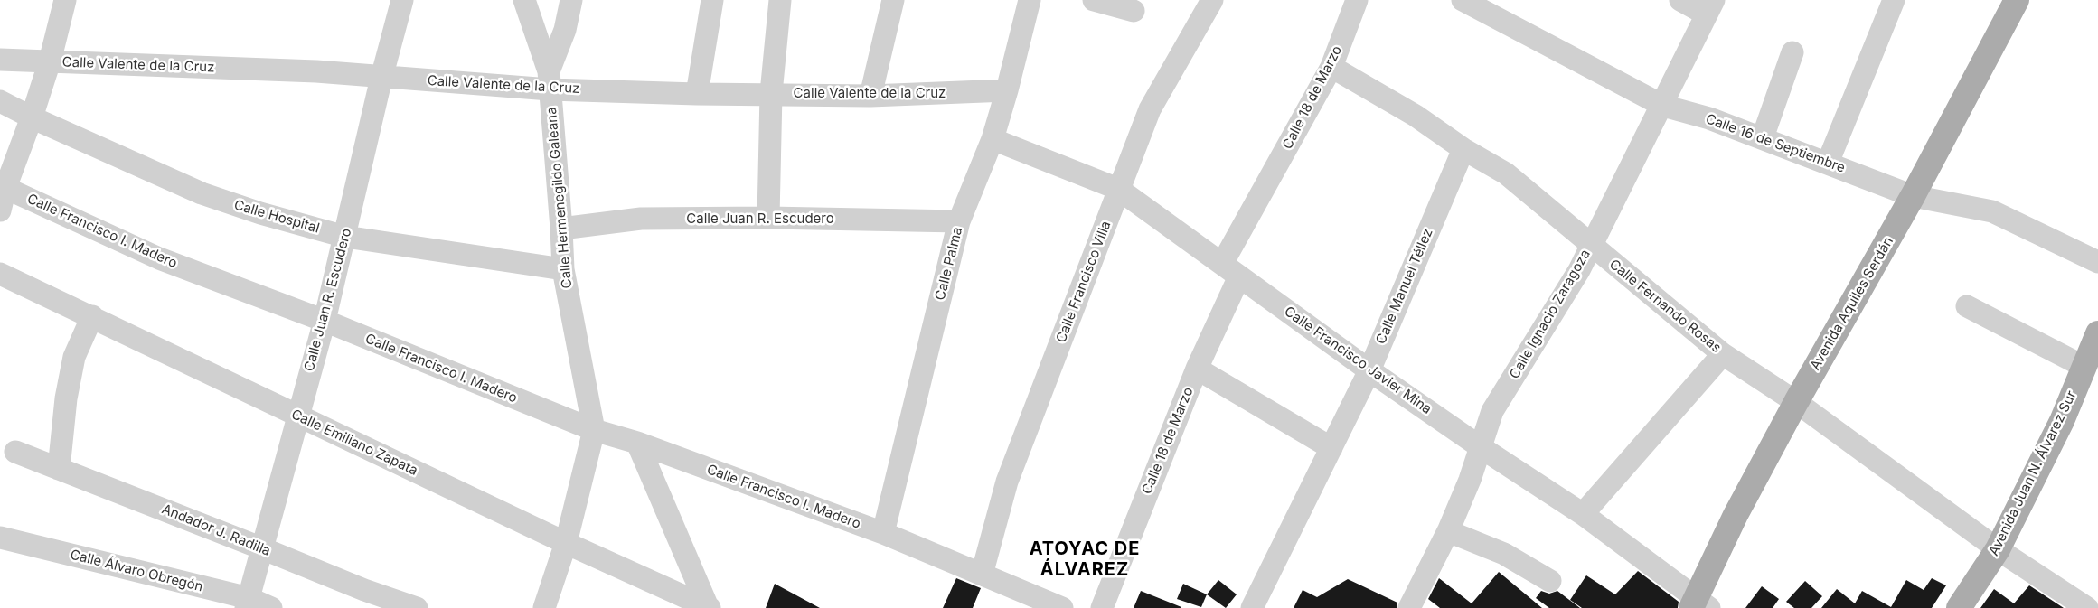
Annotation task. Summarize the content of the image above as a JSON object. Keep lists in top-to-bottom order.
{
  "streets": {
    "main road": ["Avenida Aquiles Serdán", "Avenida Juan N. Álvarez Sur"],
    "street": [
      "Calle Valente de la Cruz",
      "Calle 18 de Marzo",
      "Calle 16 de Septiembre",
      "Calle Hermenegildo Galeana",
      "Calle Hospital",
      "Calle Juan R. Escudero",
      "Calle Francisco I. Madero",
      "Calle Palma",
      "Calle Francisco Villa",
      "Calle Manuel Téllez",
      "Calle Fernando Rosas",
      "Calle Ignacio Zaragoza",
      "Calle Francisco Javier Mina",
      "Calle Emiliano Zapata",
      "Andador J. Radilla",
      "Calle Álvaro Obregón"
    ]
  },
  "crossings": [
    ["Calle Valente de la Cruz", "Calle Hermenegildo Galeana"],
    ["Calle Valente de la Cruz", "Calle Juan R. Escudero"],
    ["Calle Valente de la Cruz", "Calle Palma"],
    ["Calle 18 de Marzo", "Calle Fernando Rosas"],
    ["Calle 18 de Marzo", "Calle Francisco Javier Mina"],
    ["Calle 16 de Septiembre", "Avenida Aquiles Serdán"],
    ["Calle 16 de Septiembre", "Calle Ignacio Zaragoza"],
    ["Calle Hermenegildo Galeana", "Calle Hospital"],
    ["Calle Hermenegildo Galeana", "Calle Juan R. Escudero"],
    ["Calle Hermenegildo Galeana", "Calle Francisco I. Madero"],
    ["Calle Hermenegildo Galeana", "Calle Emiliano Zapata"],
    ["Calle Hospital", "Calle Juan R. Escudero"],
    ["Calle Juan R. Escudero", "Calle Francisco I. Madero"],
    ["Calle Juan R. Escudero", "Calle Palma"],
    ["Calle Juan R. Escudero", "Calle Emiliano Zapata"],
    ["Calle Juan R. Escudero", "Andador J. Radilla"],
    ["Calle Juan R. Escudero", "Calle Álvaro Obregón"],
    ["Calle Francisco I. Madero", "Calle Palma"],
    ["Calle Francisco I. Madero", "Calle Francisco Villa"],
    ["Calle Palma", "Calle Francisco Javier Mina"],
    ["Calle Francisco Villa", "Calle Francisco Javier Mina"],
    ["Calle Manuel Téllez", "Calle Fernando Rosas"],
    ["Calle Manuel Téllez", "Calle Francisco Javier Mina"],
    ["Avenida Aquiles Serdán", "Calle Fernando Rosas"],
    ["Avenida Aquiles Serdán", "Calle Francisco Javier Mina"],
    ["Calle Fernando Rosas", "Calle Ignacio Zaragoza"],
    ["Calle Fernando Rosas", "Avenida Juan N. Álvarez Sur"],
    ["Calle Ignacio Zaragoza", "Calle Francisco Javier Mina"]
  ],
  "districts": ["ATOYAC DE ÁLVAREZ"]
}
